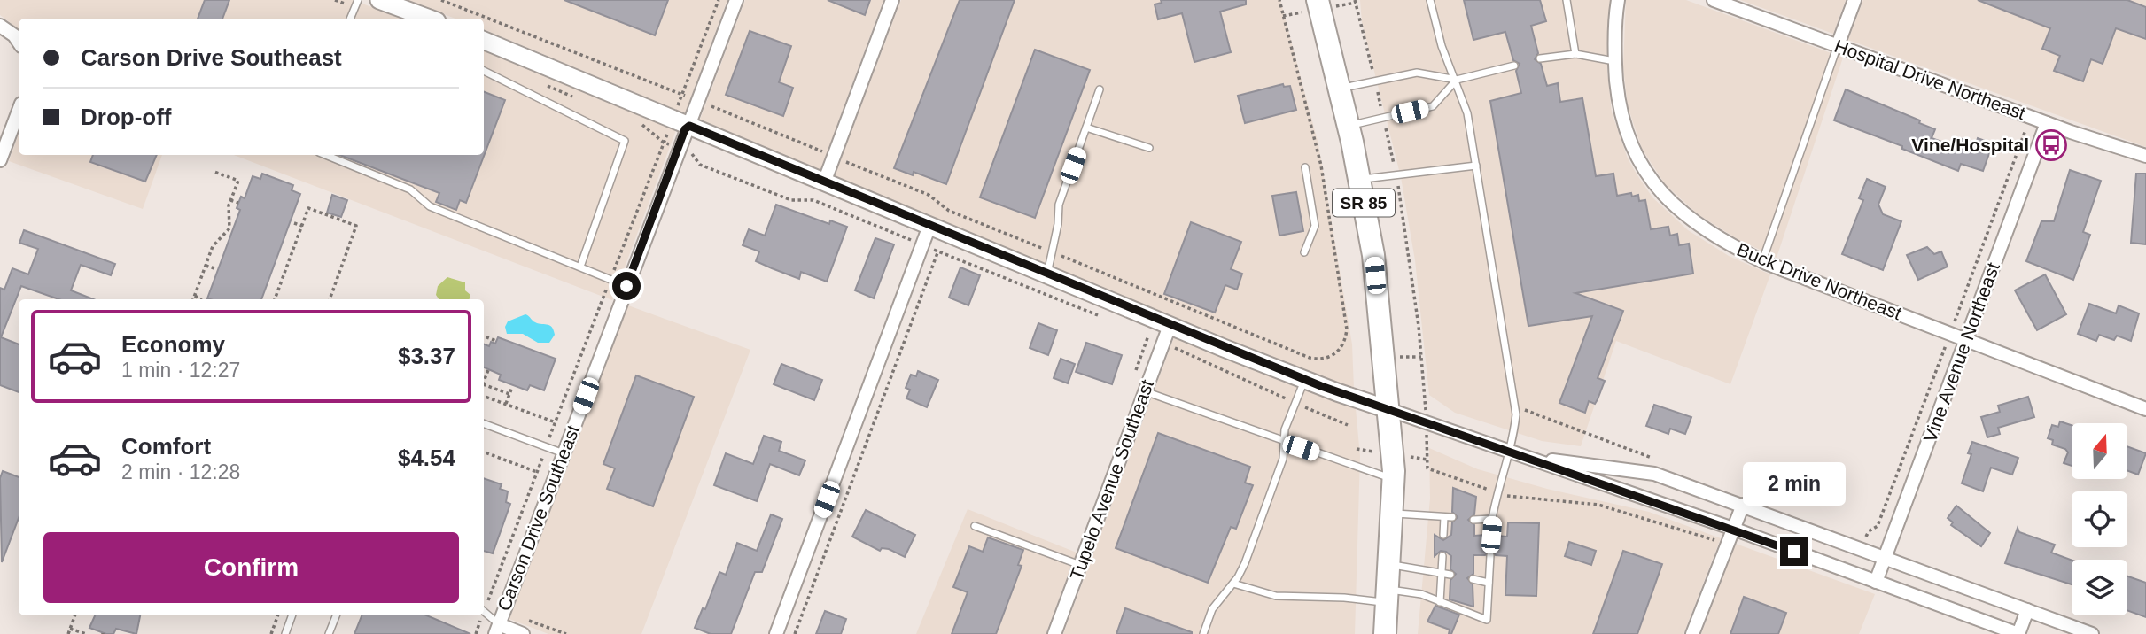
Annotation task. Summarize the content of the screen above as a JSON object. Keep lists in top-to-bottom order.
{
  "streets": {
    "highway": ["SR 85"],
    "street": [
      "Hospital Drive Northeast",
      "Buck Drive Northeast",
      "Vine Avenue Northeast",
      "Tupelo Avenue Southeast",
      "Carson Drive Southeast"
    ]
  },
  "crossings": [
    ["Hospital Drive Northeast", "Vine Avenue Northeast"],
    ["Buck Drive Northeast", "Vine Avenue Northeast"]
  ],
  "places": {
    "bus stop": ["Vine/Hospital"]
  },
  "north": "top",
  "page": {
    "banner": ["Carson Drive Southeast", "Drop-off"],
    "list": [
      {
        "name": "Economy",
        "note": "1 min · 12:27",
        "value": "$3.37"
      },
      {
        "name": "Comfort",
        "note": "2 min · 12:28",
        "value": "$4.54"
      }
    ],
    "bubble": "2 min",
    "buttons": "Confirm"
  }
}
